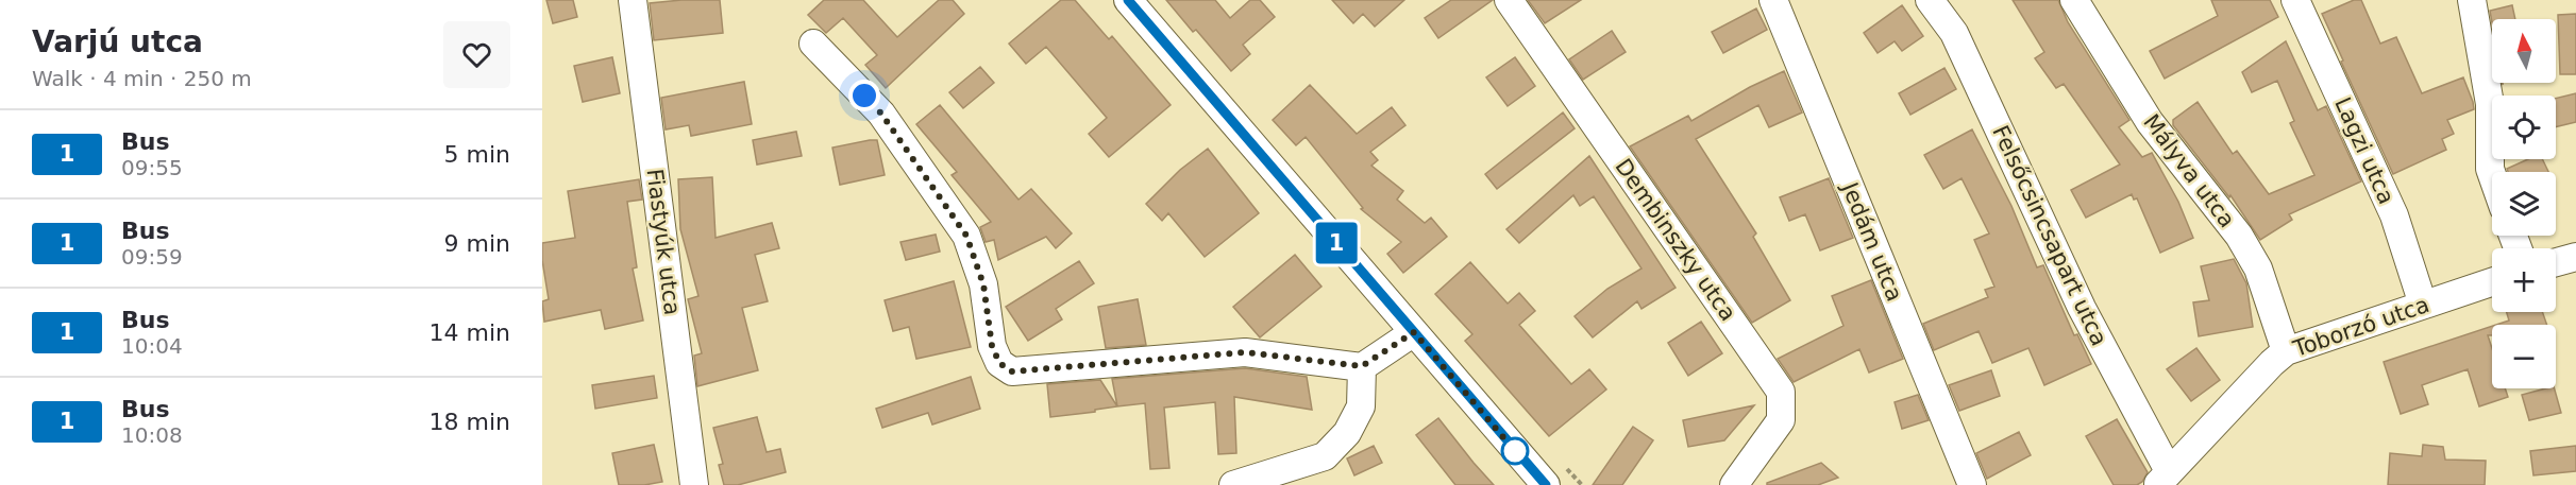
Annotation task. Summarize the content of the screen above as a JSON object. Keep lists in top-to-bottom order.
{
  "streets": {
    "street": [
      "Lagzi utca",
      "Mályva utca",
      "Felsőcsincsapart utca",
      "Dembinszky utca",
      "Fiastyúk utca",
      "Jedám utca",
      "Toborzó utca"
    ]
  },
  "crossings": [
    ["Lagzi utca", "Toborzó utca"],
    ["Mályva utca", "Toborzó utca"],
    ["Felsőcsincsapart utca", "Toborzó utca"]
  ],
  "lines": ["bus line 1"],
  "north": "top",
  "page": {
    "heading": ["Varjú utca", "Walk · 4 min · 250 m"],
    "on_map": "1",
    "map_buttons": ["+", "−"],
    "list": [
      {
        "mark": "1",
        "name": "Bus",
        "note": "09:55",
        "value": "5 min"
      },
      {
        "mark": "1",
        "name": "Bus",
        "note": "09:59",
        "value": "9 min"
      },
      {
        "mark": "1",
        "name": "Bus",
        "note": "10:04",
        "value": "14 min"
      },
      {
        "mark": "1",
        "name": "Bus",
        "note": "10:08",
        "value": "18 min"
      }
    ]
  }
}
